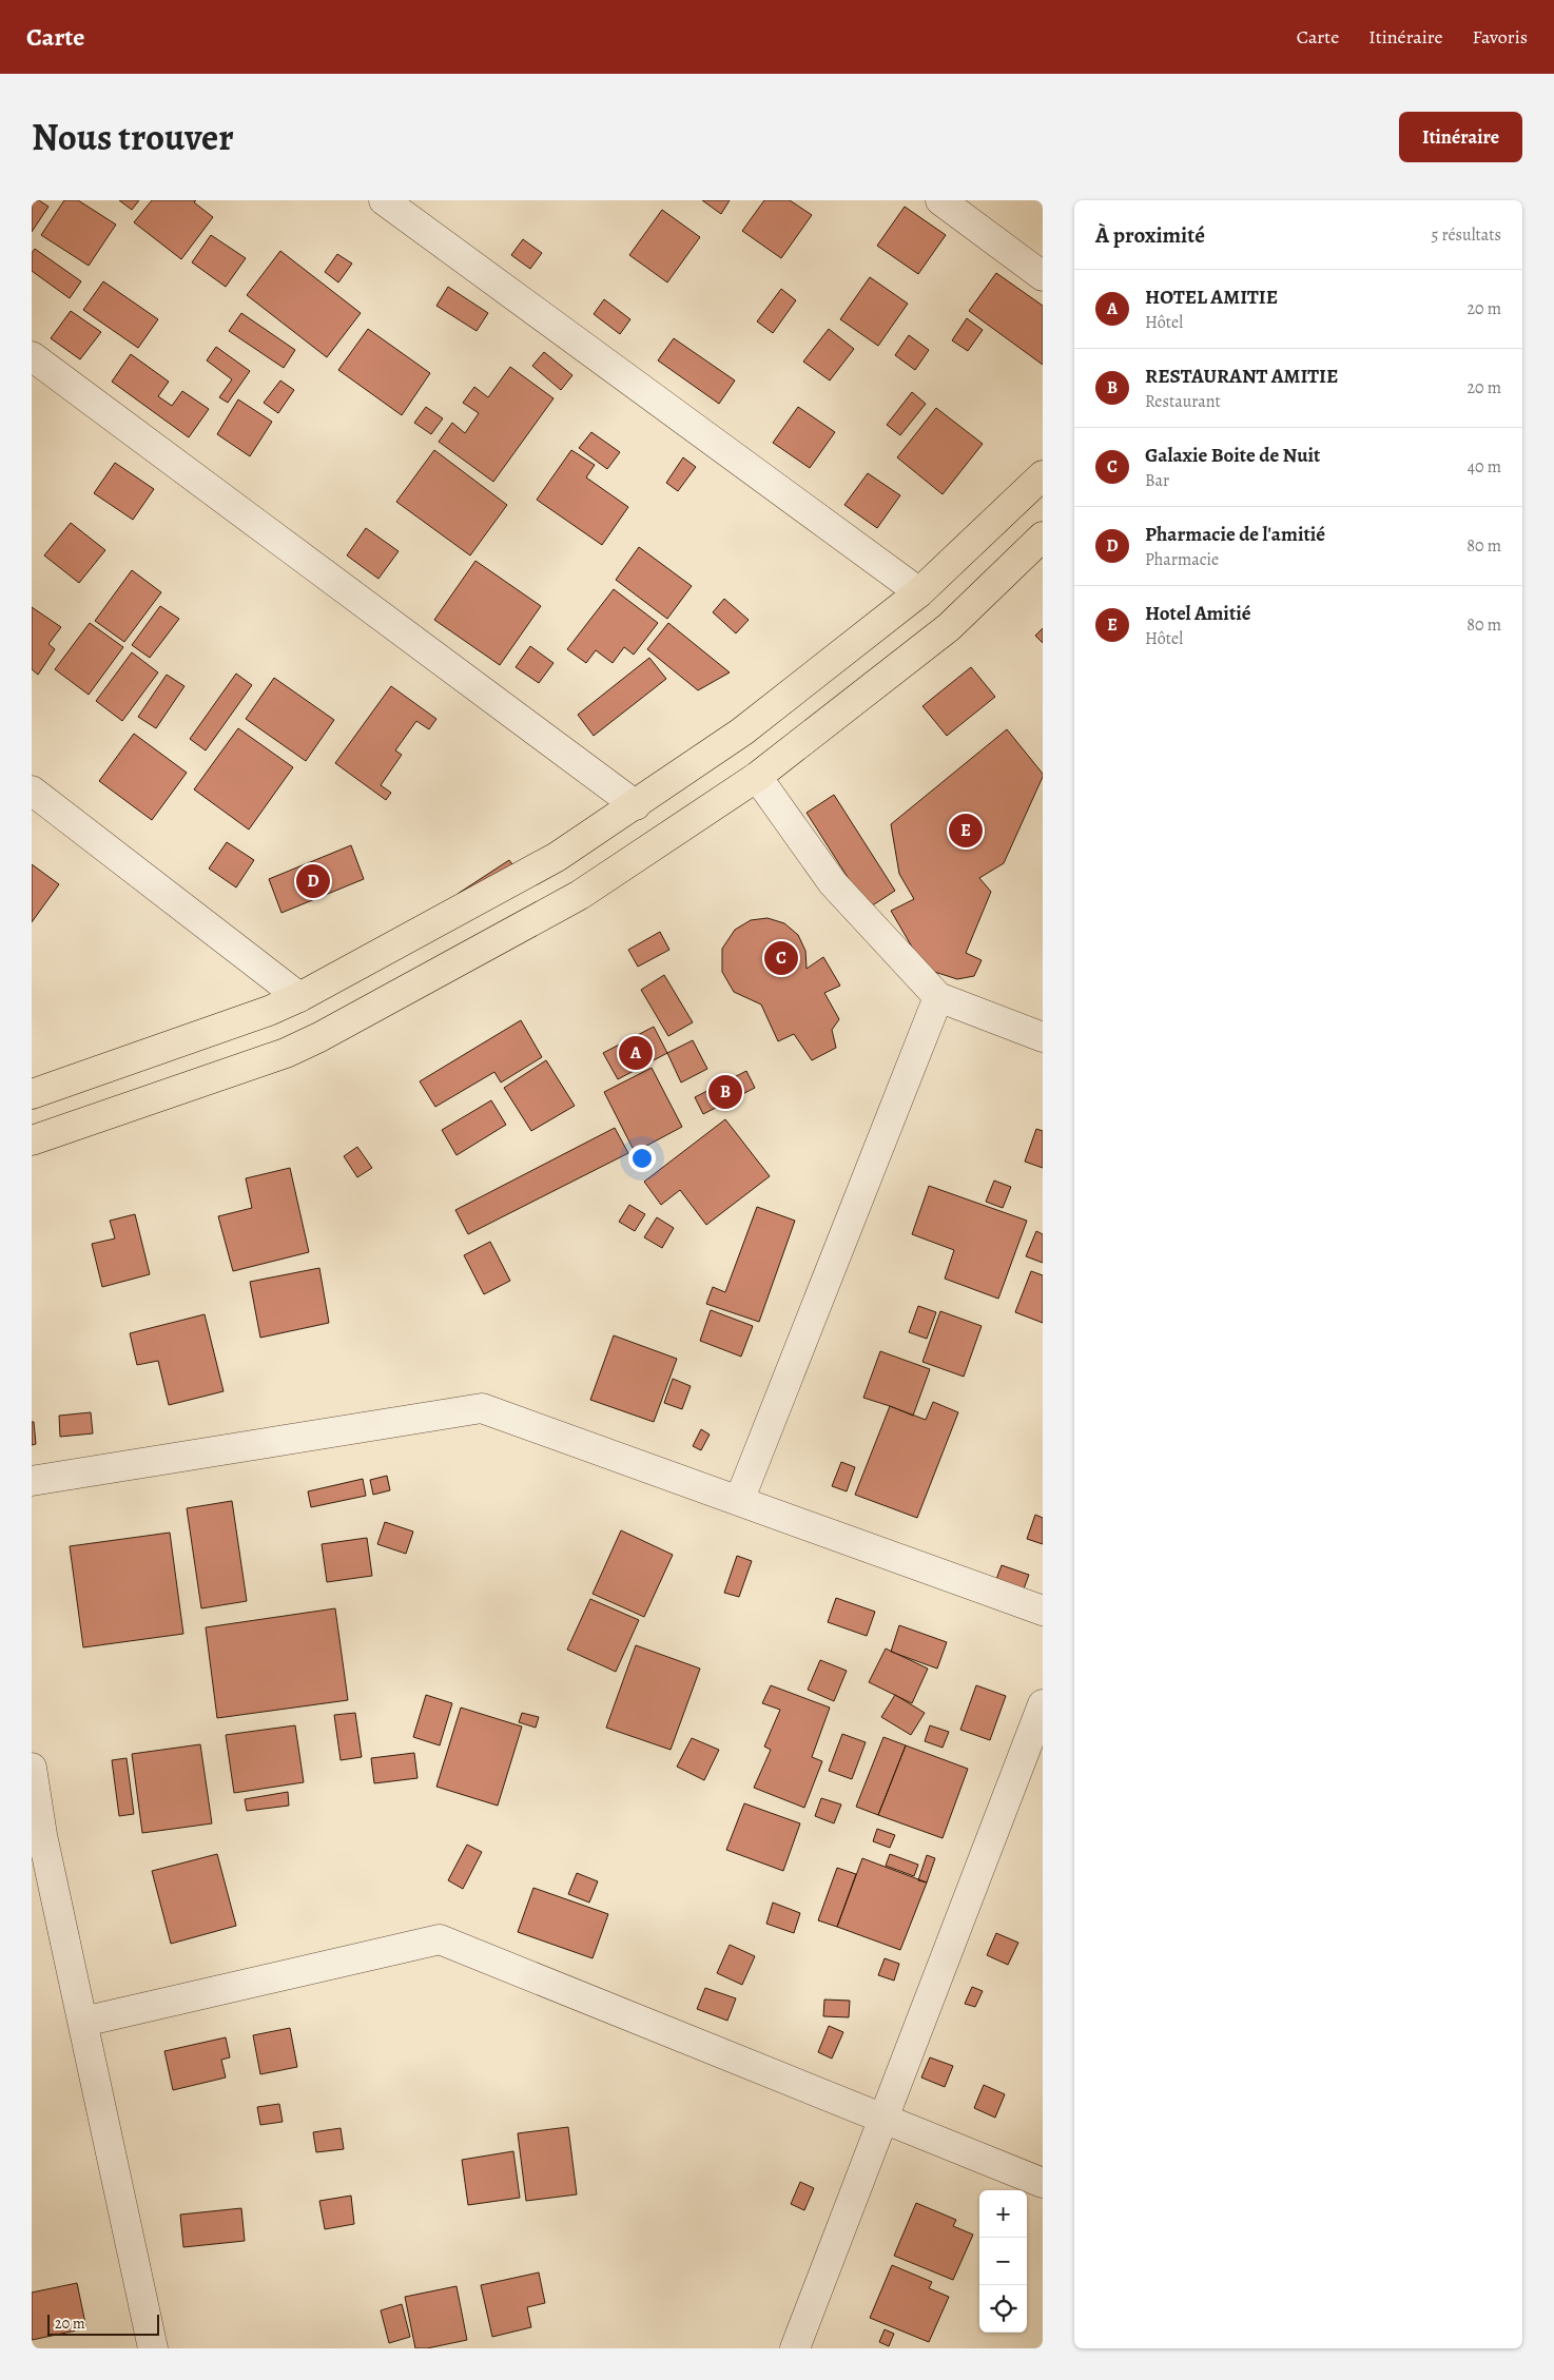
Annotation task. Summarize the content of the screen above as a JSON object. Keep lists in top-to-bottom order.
{
  "scale_bar": "20 m",
  "page": {
    "header": "Carte",
    "nav": ["Carte", "Itinéraire", "Favoris"],
    "title": "Nous trouver",
    "buttons": "Itinéraire",
    "heading": ["À proximité", "5 résultats"],
    "list": [
      {
        "mark": "A",
        "name": "HOTEL AMITIE",
        "note": "Hôtel",
        "value": "20 m"
      },
      {
        "mark": "B",
        "name": "RESTAURANT AMITIE",
        "note": "Restaurant",
        "value": "20 m"
      },
      {
        "mark": "C",
        "name": "Galaxie Boite de Nuit",
        "note": "Bar",
        "value": "40 m"
      },
      {
        "mark": "D",
        "name": "Pharmacie de l'amitié",
        "note": "Pharmacie",
        "value": "80 m"
      },
      {
        "mark": "E",
        "name": "Hotel Amitié",
        "note": "Hôtel",
        "value": "80 m"
      }
    ],
    "pins": [
      "E",
      "D",
      "C",
      "A",
      "B"
    ],
    "map_buttons": ["+", "−"],
    "scale": "20 m"
  }
}
